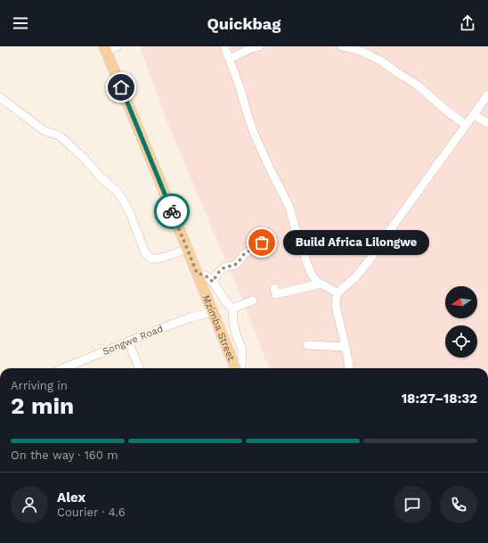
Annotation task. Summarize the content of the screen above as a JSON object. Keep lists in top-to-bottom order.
{
  "streets": {
    "main road": ["Mzimba Street"],
    "street": ["Songwe Road"]
  },
  "crossings": [
    ["Mzimba Street", "Songwe Road"]
  ],
  "places": ["Build Africa Lilongwe"],
  "north": "left",
  "page": {
    "header": "Quickbag",
    "bubble": "Build Africa Lilongwe",
    "heading": ["2 min", "Arriving in", "18:27–18:32"],
    "panel": ["Alex", "Courier · 4.6"],
    "bar": "On the way · 160 m"
  }
}
